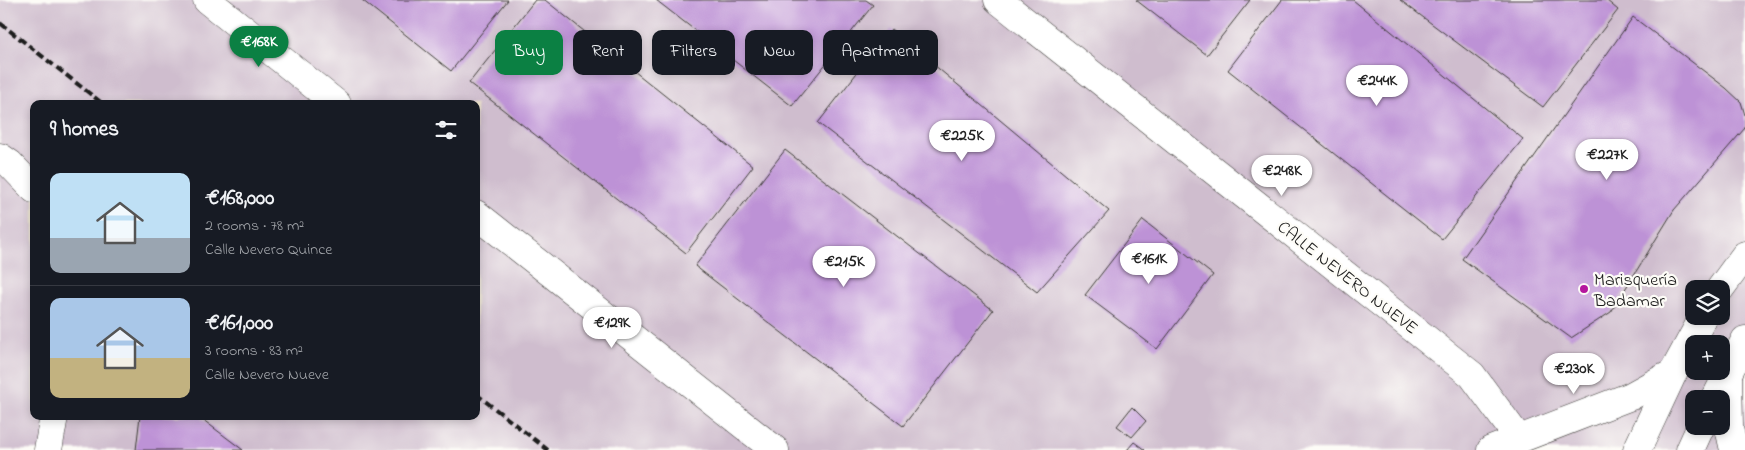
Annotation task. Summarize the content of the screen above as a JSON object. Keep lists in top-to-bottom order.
{
  "streets": {
    "street": ["CALLE NEVERO NUEVE"]
  },
  "places": ["Marisquería Badamar"],
  "page": {
    "price": [
      "€168K",
      "€244K",
      "€225K",
      "€227K",
      "€248K",
      "€161K",
      "€215K",
      "€129K",
      "€230K"
    ],
    "chip": [
      "Buy",
      "Rent",
      "Filters",
      "New",
      "Apartment"
    ],
    "heading": "9 homes",
    "list": [
      {
        "name": "€168,000",
        "note": "2 rooms · 78 m² · Calle Nevero Quince"
      },
      {
        "name": "€161,000",
        "note": "3 rooms · 83 m² · Calle Nevero Nueve"
      }
    ],
    "map_buttons": ["+", "−"]
  }
}
